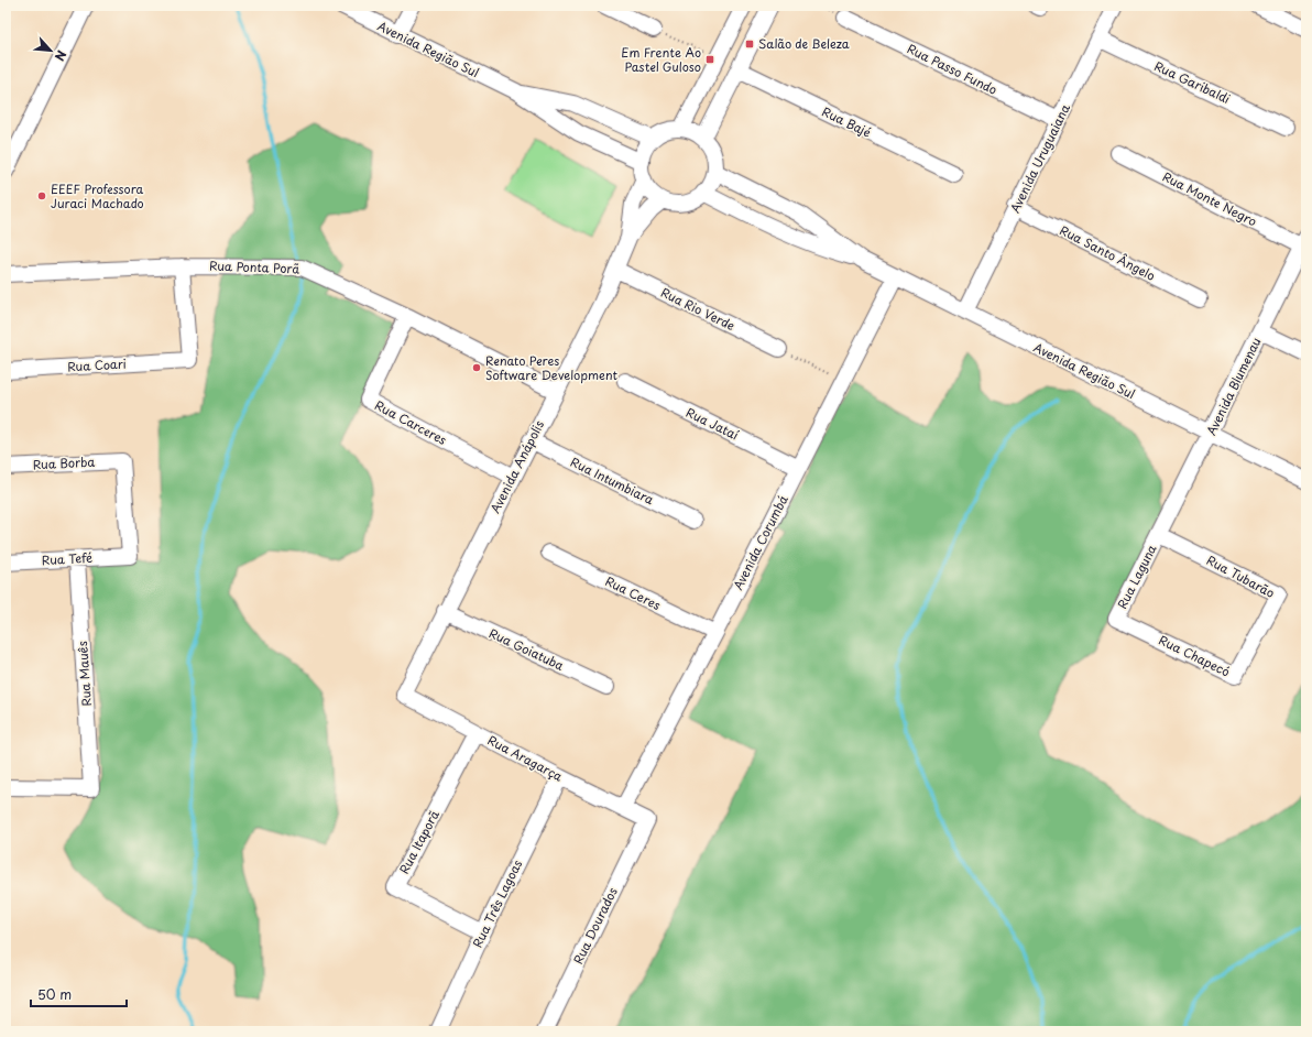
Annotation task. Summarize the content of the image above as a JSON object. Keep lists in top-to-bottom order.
{
  "streets": {
    "street": [
      "Avenida Região Sul",
      "Rua Passo Fundo",
      "Rua Garibaldi",
      "Rua Bajé",
      "Avenida Uruguaiana",
      "Rua Monte Negro",
      "Rua Santo Ângelo",
      "Rua Ponta Porã",
      "Rua Rio Verde",
      "Rua Coari",
      "Avenida Blumenau",
      "Rua Carceres",
      "Rua Jataí",
      "Rua Borba",
      "Avenida Anápolis",
      "Rua Intumbiara",
      "Avenida Corumbá",
      "Rua Tefé",
      "Rua Laguna",
      "Rua Tubarão",
      "Rua Ceres",
      "Rua Goiatuba",
      "Rua Chapecó",
      "Rua Mauês",
      "Rua Aragarça",
      "Rua Itaporã",
      "Rua Três Lagoas",
      "Rua Dourados"
    ]
  },
  "crossings": [
    ["Avenida Região Sul", "Avenida Uruguaiana"],
    ["Avenida Região Sul", "Avenida Blumenau"],
    ["Avenida Região Sul", "Avenida Anápolis"],
    ["Avenida Região Sul", "Avenida Corumbá"],
    ["Rua Passo Fundo", "Avenida Uruguaiana"],
    ["Rua Garibaldi", "Avenida Uruguaiana"],
    ["Avenida Uruguaiana", "Rua Santo Ângelo"],
    ["Rua Monte Negro", "Avenida Blumenau"],
    ["Rua Ponta Porã", "Rua Coari"],
    ["Rua Ponta Porã", "Rua Carceres"],
    ["Rua Ponta Porã", "Avenida Anápolis"],
    ["Rua Rio Verde", "Avenida Anápolis"],
    ["Avenida Blumenau", "Rua Laguna"],
    ["Avenida Blumenau", "Rua Tubarão"],
    ["Rua Carceres", "Avenida Anápolis"],
    ["Rua Jataí", "Avenida Corumbá"],
    ["Rua Borba", "Rua Tefé"],
    ["Avenida Anápolis", "Rua Intumbiara"],
    ["Avenida Anápolis", "Rua Goiatuba"],
    ["Avenida Anápolis", "Rua Aragarça"],
    ["Avenida Corumbá", "Rua Ceres"],
    ["Avenida Corumbá", "Rua Aragarça"],
    ["Rua Tefé", "Rua Mauês"],
    ["Rua Laguna", "Rua Tubarão"],
    ["Rua Laguna", "Rua Chapecó"],
    ["Rua Tubarão", "Rua Chapecó"],
    ["Rua Aragarça", "Rua Itaporã"],
    ["Rua Aragarça", "Rua Três Lagoas"],
    ["Rua Aragarça", "Rua Dourados"],
    ["Rua Itaporã", "Rua Três Lagoas"]
  ],
  "places": {
    "transit": ["Salão de Beleza", "Em Frente Ao Pastel Guloso"],
    "other": ["EEEF Professora Juraci Machado", "Renato Peres Software Development"]
  },
  "scale_bar": "50 m",
  "north": "bottom right"
}
